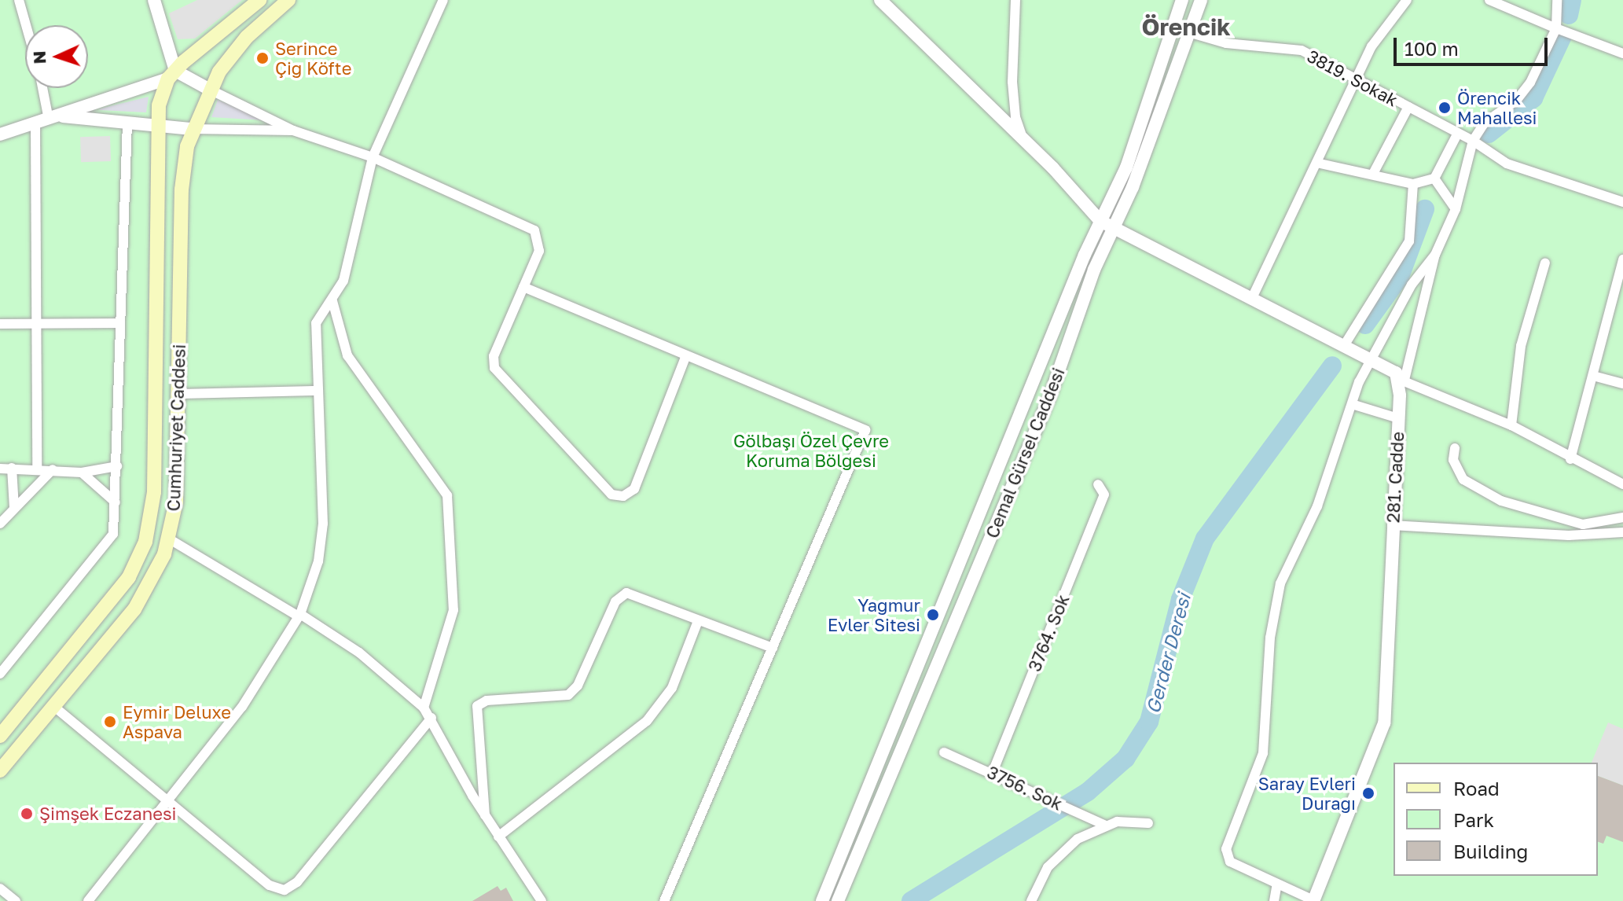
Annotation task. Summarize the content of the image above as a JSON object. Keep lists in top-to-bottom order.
{
  "streets": {
    "main road": ["Cumhuriyet Caddesi"],
    "street": [
      "3819. Sokak",
      "Cemal Gürsel Caddesi",
      "281. Cadde",
      "3764. Sok",
      "3756. Sok"
    ]
  },
  "crossings": [
    ["3819. Sokak", "Cemal Gürsel Caddesi"],
    ["3764. Sok", "3756. Sok"]
  ],
  "districts": ["Örencik"],
  "water": ["Gerder Deresi"],
  "parks": ["Gölbaşı Özel Çevre Koruma Bölgesi"],
  "places": [
    "Serince Çiğ Köfte",
    "Örencik Mahallesi",
    "Yağmur Evler Sitesi",
    "Eymir Deluxe Aspava",
    "Saray Evleri Durağı",
    "Şimşek Eczanesi"
  ],
  "legend": ["Road", "Park", "Building"],
  "scale_bar": "100 m",
  "north": "left"
}
